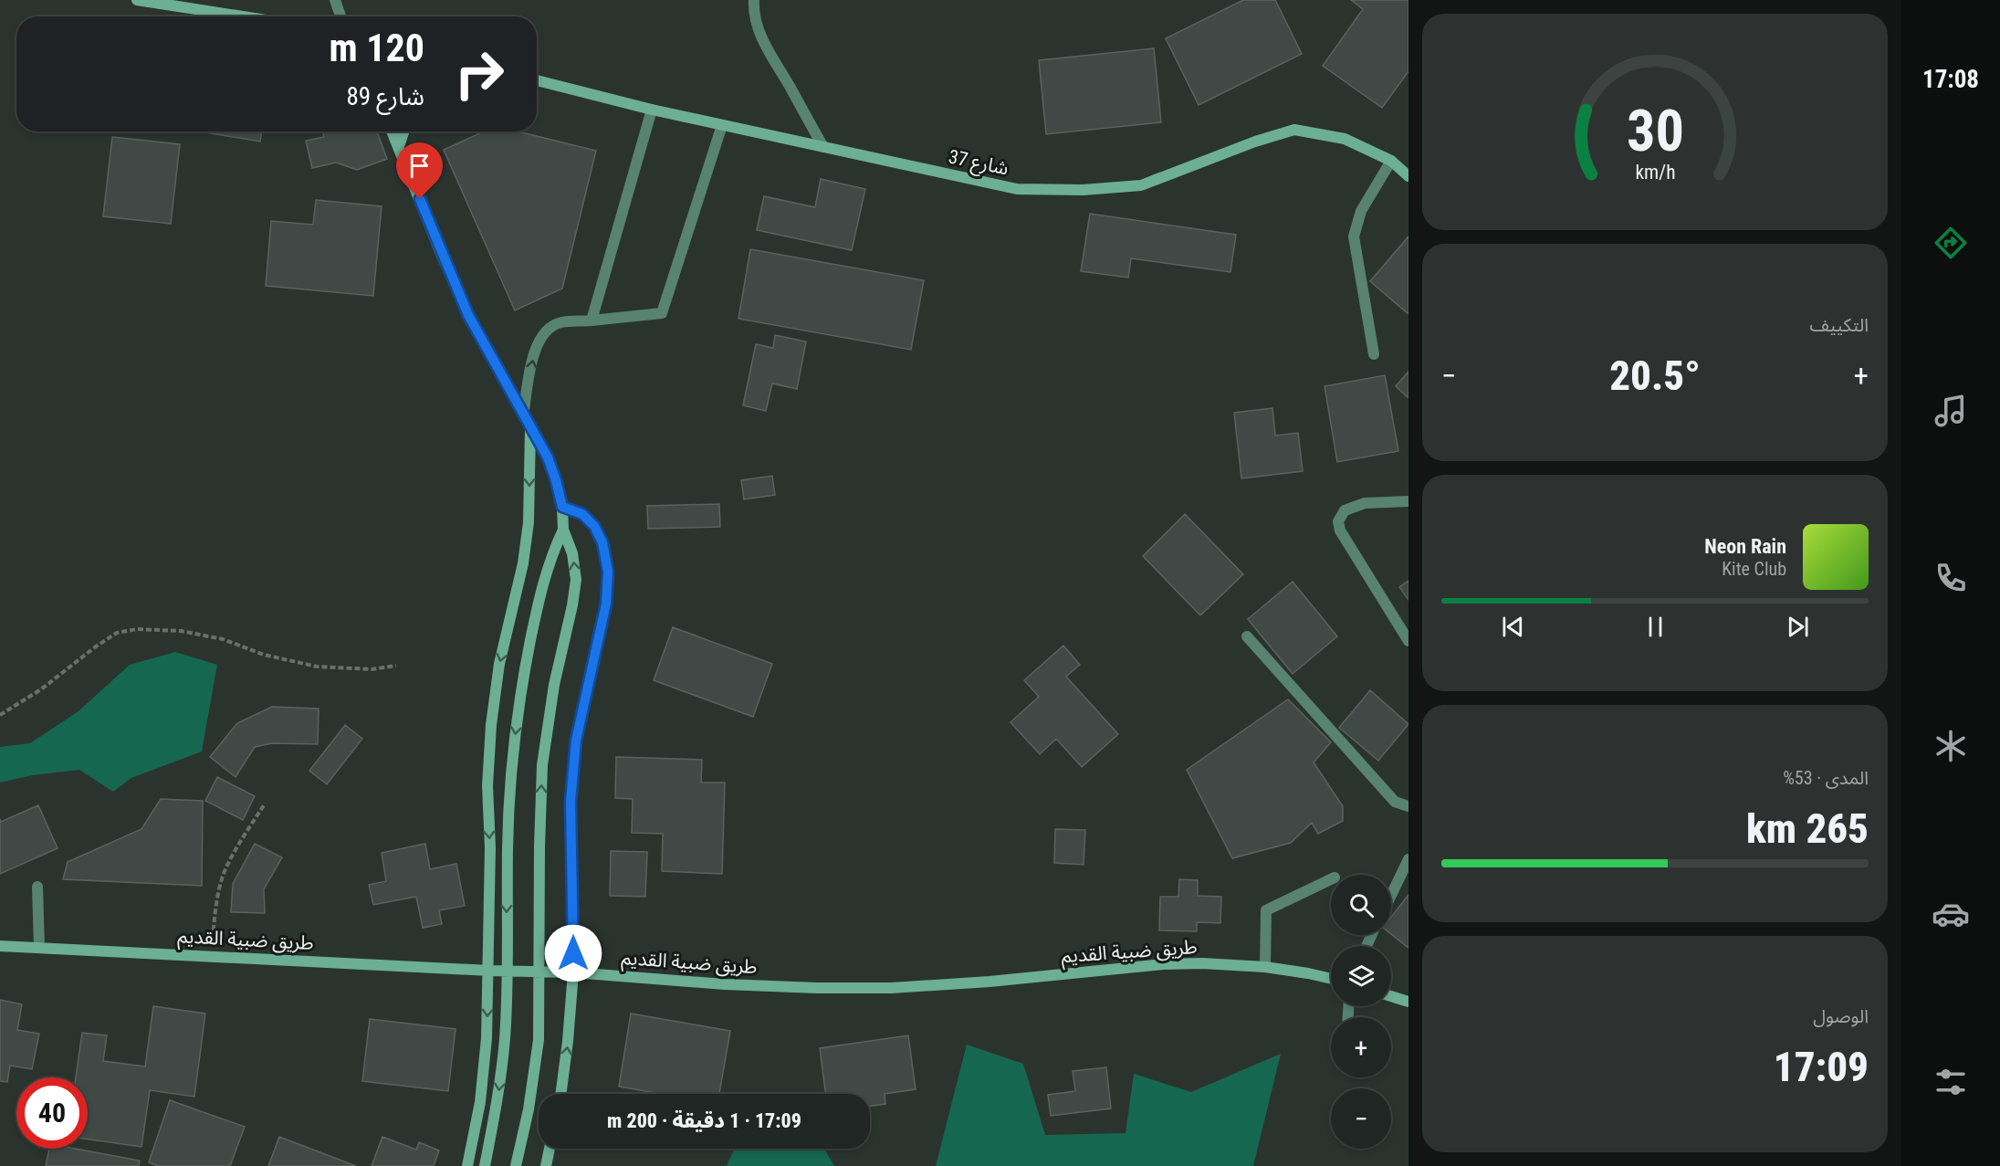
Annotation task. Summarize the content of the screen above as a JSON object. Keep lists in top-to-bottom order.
{
  "streets": {
    "street": ["شارع 37", "طريق ضبية القديم"]
  },
  "page": {
    "tabs": "17:08",
    "turn": ["120 m", "شارع 89"],
    "tile": [
      "التكييف",
      ["المدى · 53%", "265 km"],
      ["الوصول", "17:09"]
    ],
    "heat": ["−", "20.5°", "+"],
    "song": ["Neon Rain", "Kite Club"],
    "map_buttons": ["+", "−"],
    "limit": "40",
    "trip": "17:09 · 1 دقيقة · 200 m",
    "gauge": ["30", "km/h"]
  }
}
